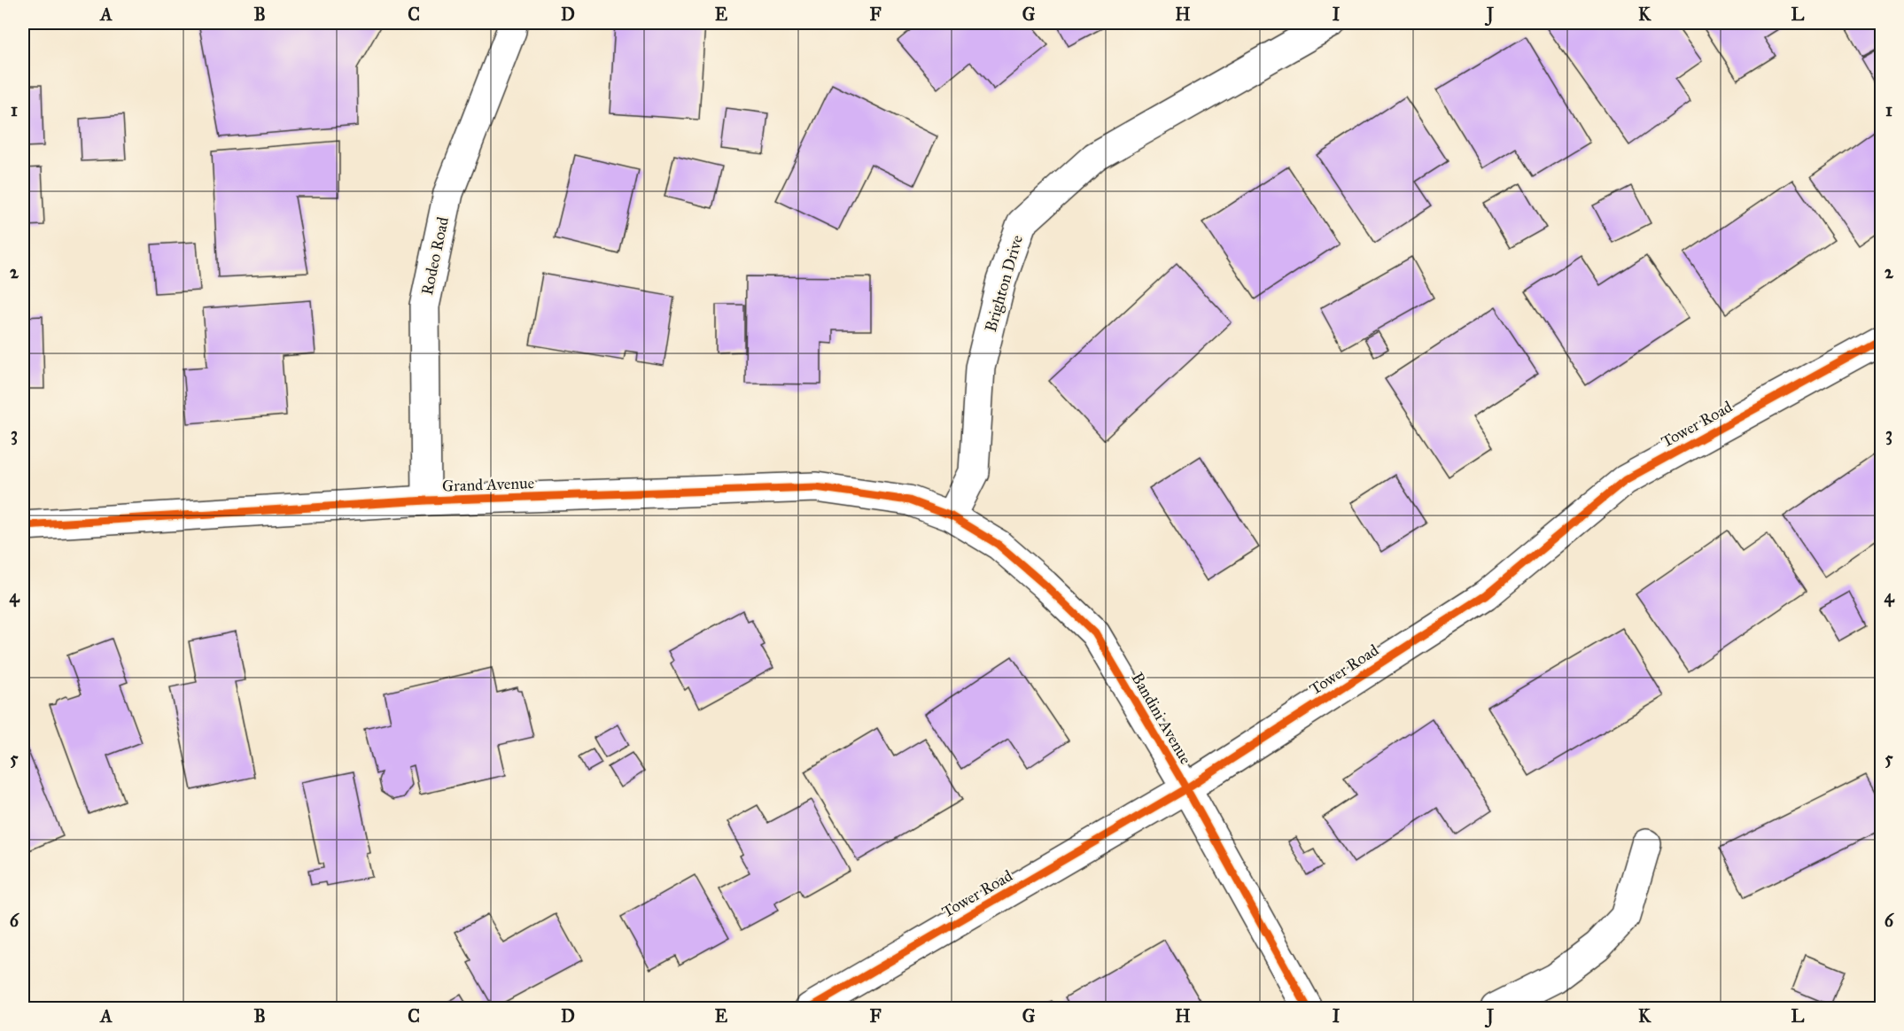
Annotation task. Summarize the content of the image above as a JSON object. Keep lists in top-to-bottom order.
{
  "streets": {
    "street": [
      "Rodeo Road",
      "Brighton Drive",
      "Tower Road",
      "Grand Avenue",
      "Bandini Avenue"
    ]
  },
  "crossings": [
    ["Rodeo Road", "Grand Avenue"],
    ["Brighton Drive", "Grand Avenue"],
    ["Brighton Drive", "Bandini Avenue"],
    ["Tower Road", "Bandini Avenue"],
    ["Grand Avenue", "Bandini Avenue"]
  ],
  "grid": {
    "columns": [
      "A",
      "B",
      "C",
      "D",
      "E",
      "F",
      "G",
      "H",
      "I",
      "J",
      "K",
      "L"
    ],
    "rows": [
      "1",
      "2",
      "3",
      "4",
      "5",
      "6"
    ]
  }
}
